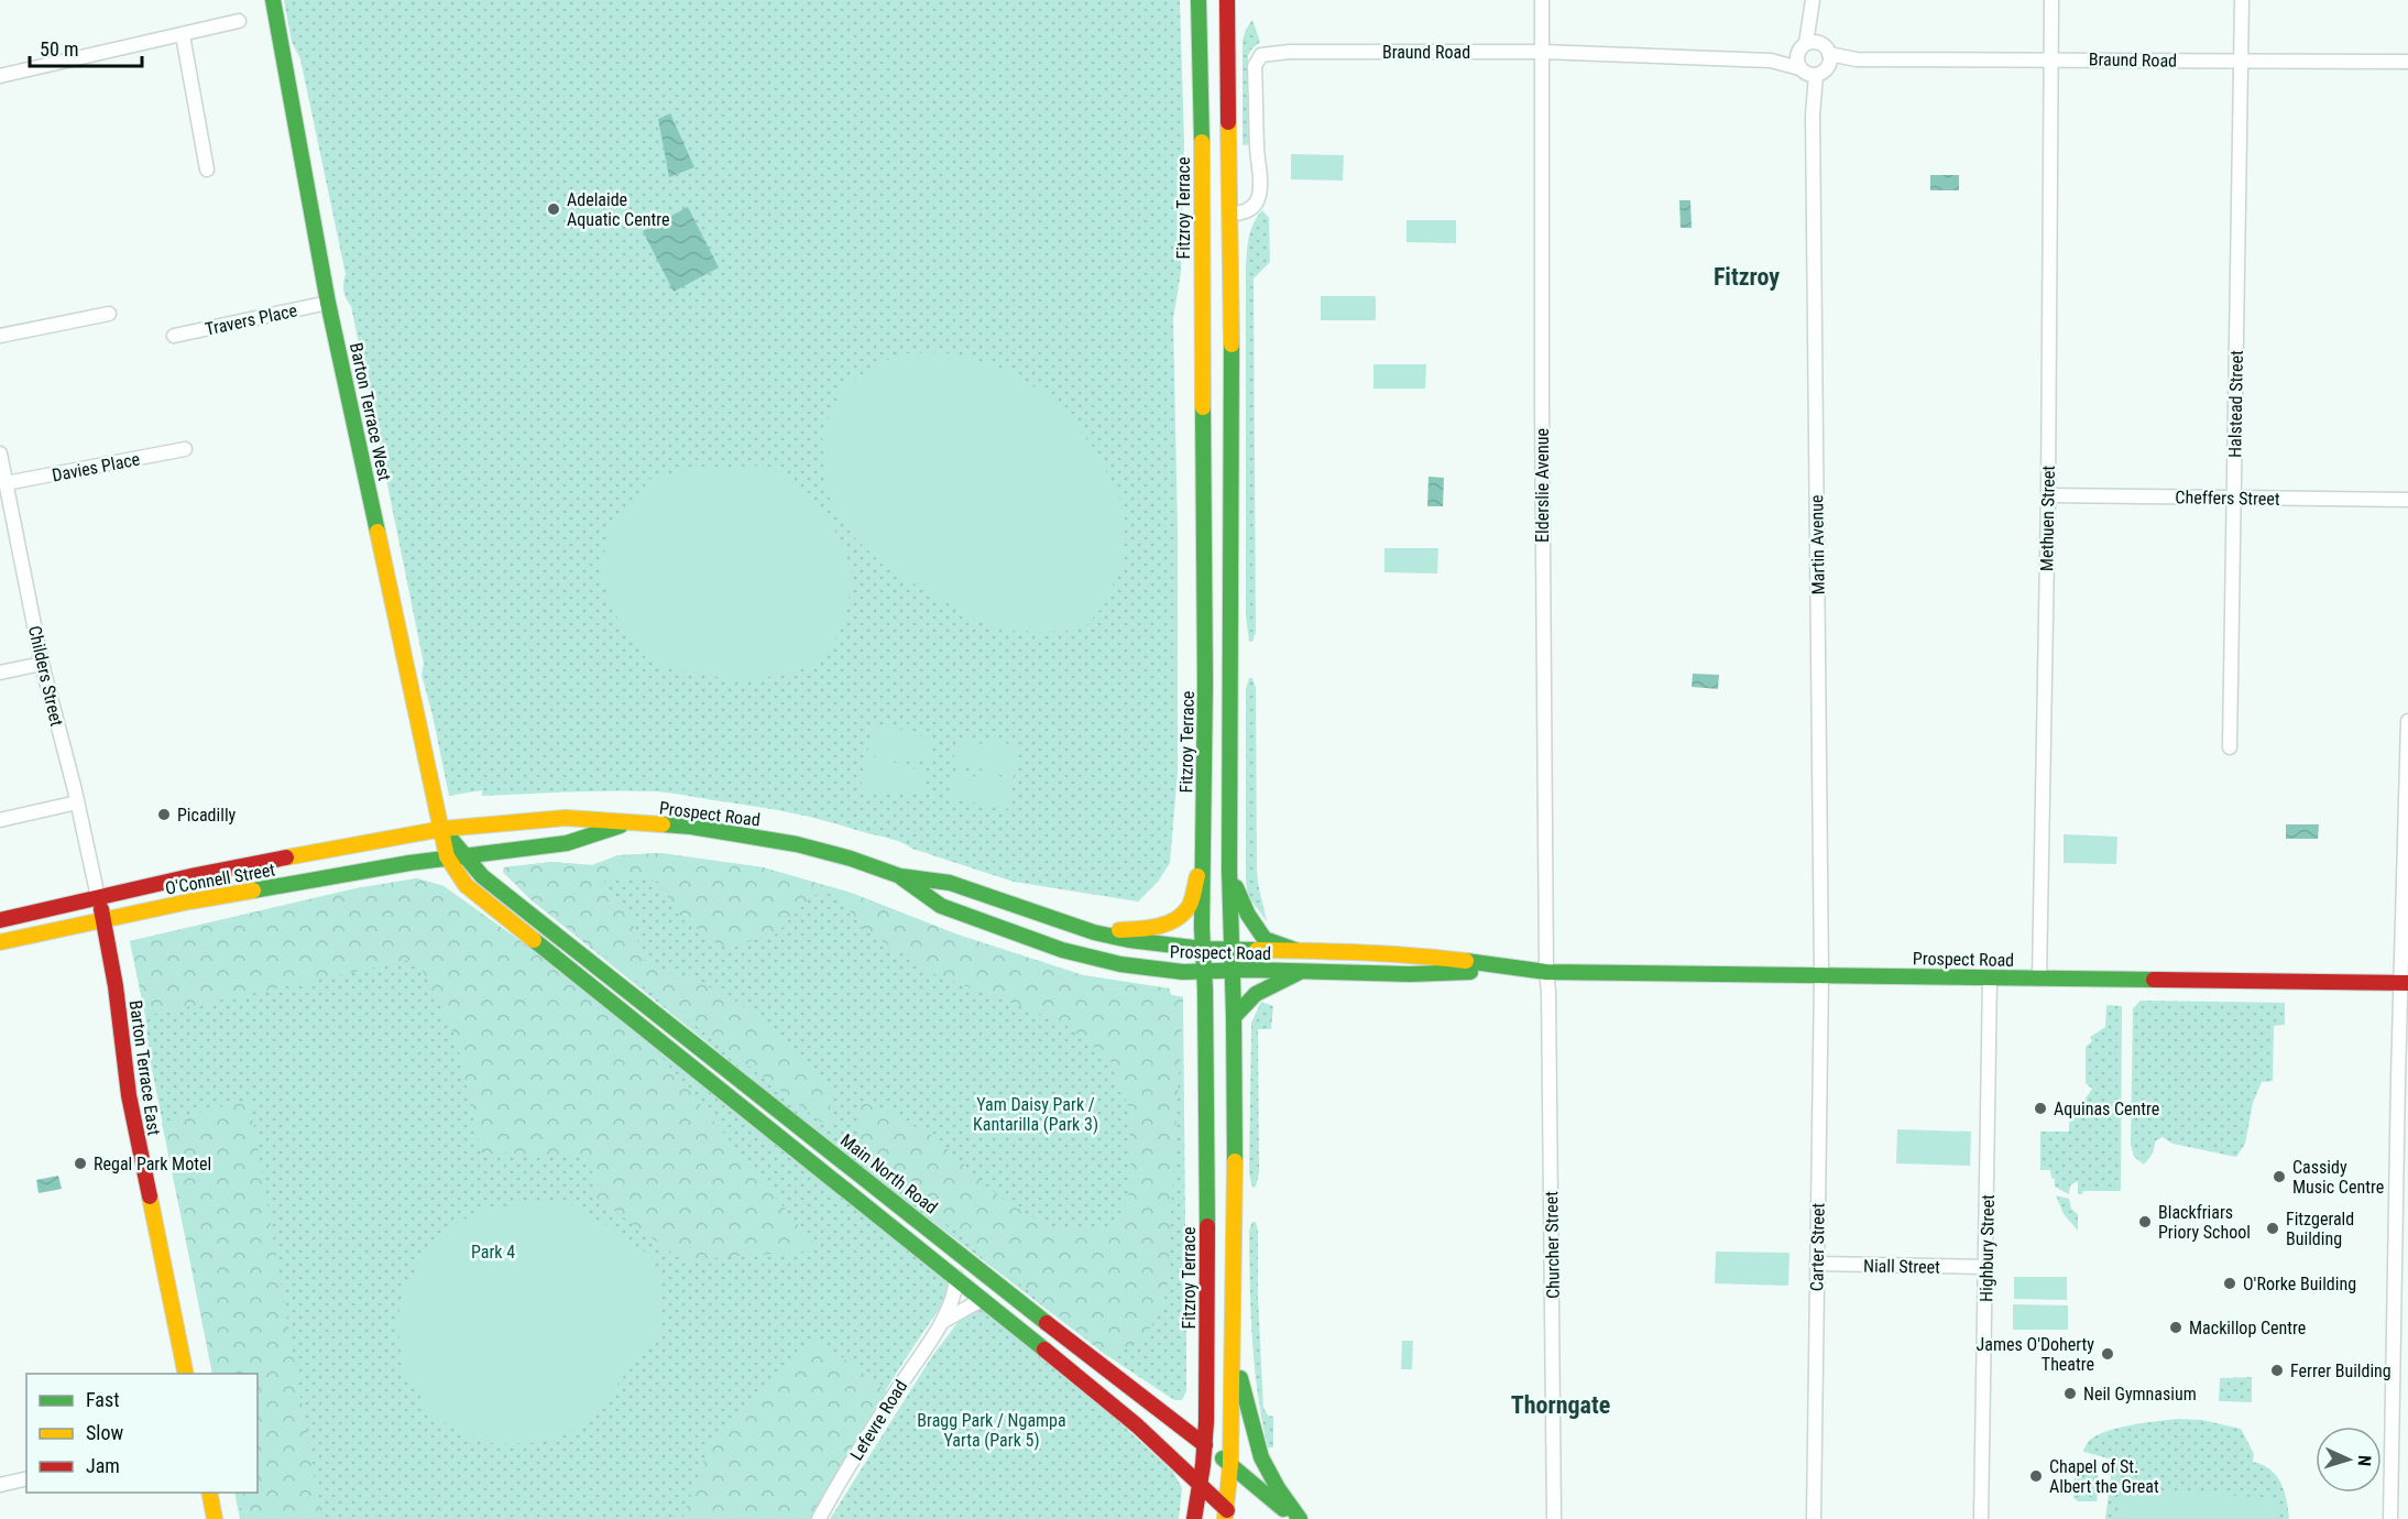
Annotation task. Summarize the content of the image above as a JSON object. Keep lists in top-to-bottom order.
{
  "streets": {
    "main road": [
      "Fitzroy Terrace",
      "Barton Terrace West",
      "Prospect Road",
      "O'Connell Street",
      "Barton Terrace East",
      "Main North Road"
    ],
    "street": [
      "Braund Road",
      "Travers Place",
      "Halstead Street",
      "Davies Place",
      "Elderslie Avenue",
      "Cheffers Street",
      "Methuen Street",
      "Martin Avenue",
      "Childers Street",
      "Churcher Street",
      "Carter Street",
      "Highbury Street",
      "Niall Street",
      "Lefevre Road"
    ]
  },
  "crossings": [
    ["Braund Road", "Halstead Street"],
    ["Braund Road", "Elderslie Avenue"],
    ["Braund Road", "Methuen Street"],
    ["Braund Road", "Martin Avenue"],
    ["Fitzroy Terrace", "Prospect Road"],
    ["Fitzroy Terrace", "Main North Road"],
    ["Travers Place", "Barton Terrace West"],
    ["Halstead Street", "Cheffers Street"],
    ["Barton Terrace West", "Prospect Road"],
    ["Barton Terrace West", "O'Connell Street"],
    ["Barton Terrace West", "Main North Road"],
    ["Davies Place", "Childers Street"],
    ["Elderslie Avenue", "Prospect Road"],
    ["Elderslie Avenue", "Churcher Street"],
    ["Cheffers Street", "Methuen Street"],
    ["Methuen Street", "Prospect Road"],
    ["Martin Avenue", "Prospect Road"],
    ["Martin Avenue", "Carter Street"],
    ["Childers Street", "O'Connell Street"],
    ["Childers Street", "Barton Terrace East"],
    ["Prospect Road", "O'Connell Street"],
    ["Prospect Road", "Main North Road"],
    ["Prospect Road", "Churcher Street"],
    ["Prospect Road", "Carter Street"],
    ["Prospect Road", "Highbury Street"],
    ["O'Connell Street", "Barton Terrace East"],
    ["O'Connell Street", "Main North Road"],
    ["Carter Street", "Niall Street"],
    ["Highbury Street", "Niall Street"]
  ],
  "districts": ["Fitzroy", "Thorngate"],
  "parks": ["Yam Daisy Park / Kantarilla (Park 3)", "Park 4", "Bragg Park / Ngampa Yarta (Park 5)"],
  "places": [
    "Adelaide Aquatic Centre",
    "Picadilly",
    "Aquinas Centre",
    "Regal Park Motel",
    "Cassidy Music Centre",
    "Blackfriars Priory School",
    "Fitzgerald Building",
    "O'Rorke Building",
    "Mackillop Centre",
    "James O'Doherty Theatre",
    "Ferrer Building",
    "Neil Gymnasium",
    "Chapel of St. Albert the Great"
  ],
  "legend": ["Fast", "Slow", "Jam"],
  "scale_bar": "50 m",
  "north": "right"
}
